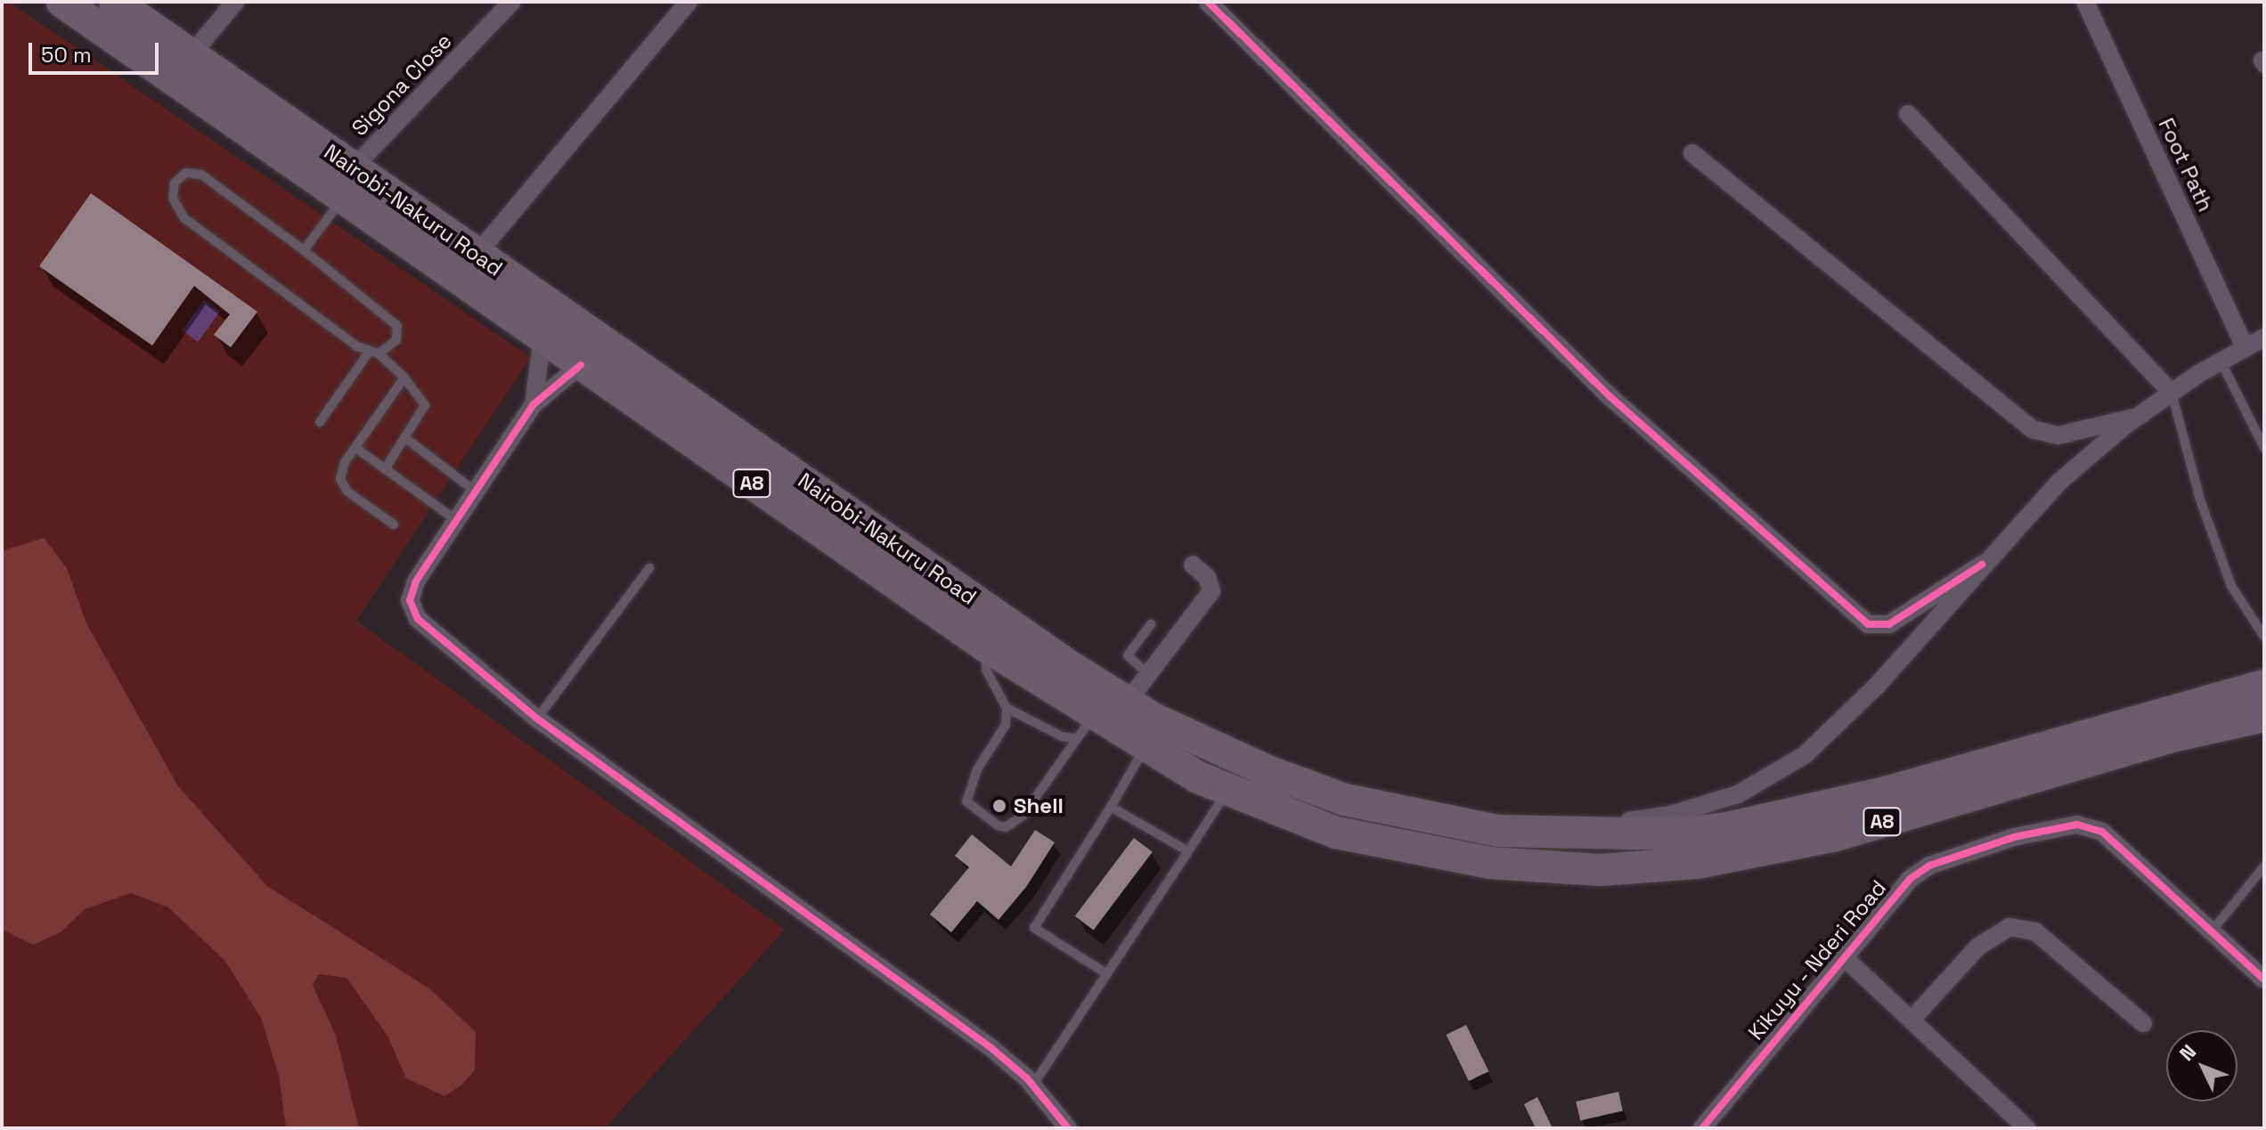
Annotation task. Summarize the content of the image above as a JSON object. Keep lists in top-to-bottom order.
{
  "streets": {
    "highway": ["Nairobi-Nakuru Road", "A8"],
    "street": ["Sigona Close", "Foot Path", "Kikuyu - Nderi Road"]
  },
  "crossings": [
    ["Sigona Close", "Nairobi-Nakuru Road"],
    ["Nairobi-Nakuru Road", "A8"]
  ],
  "places": ["Shell"],
  "scale_bar": "50 m",
  "north": "top left"
}
